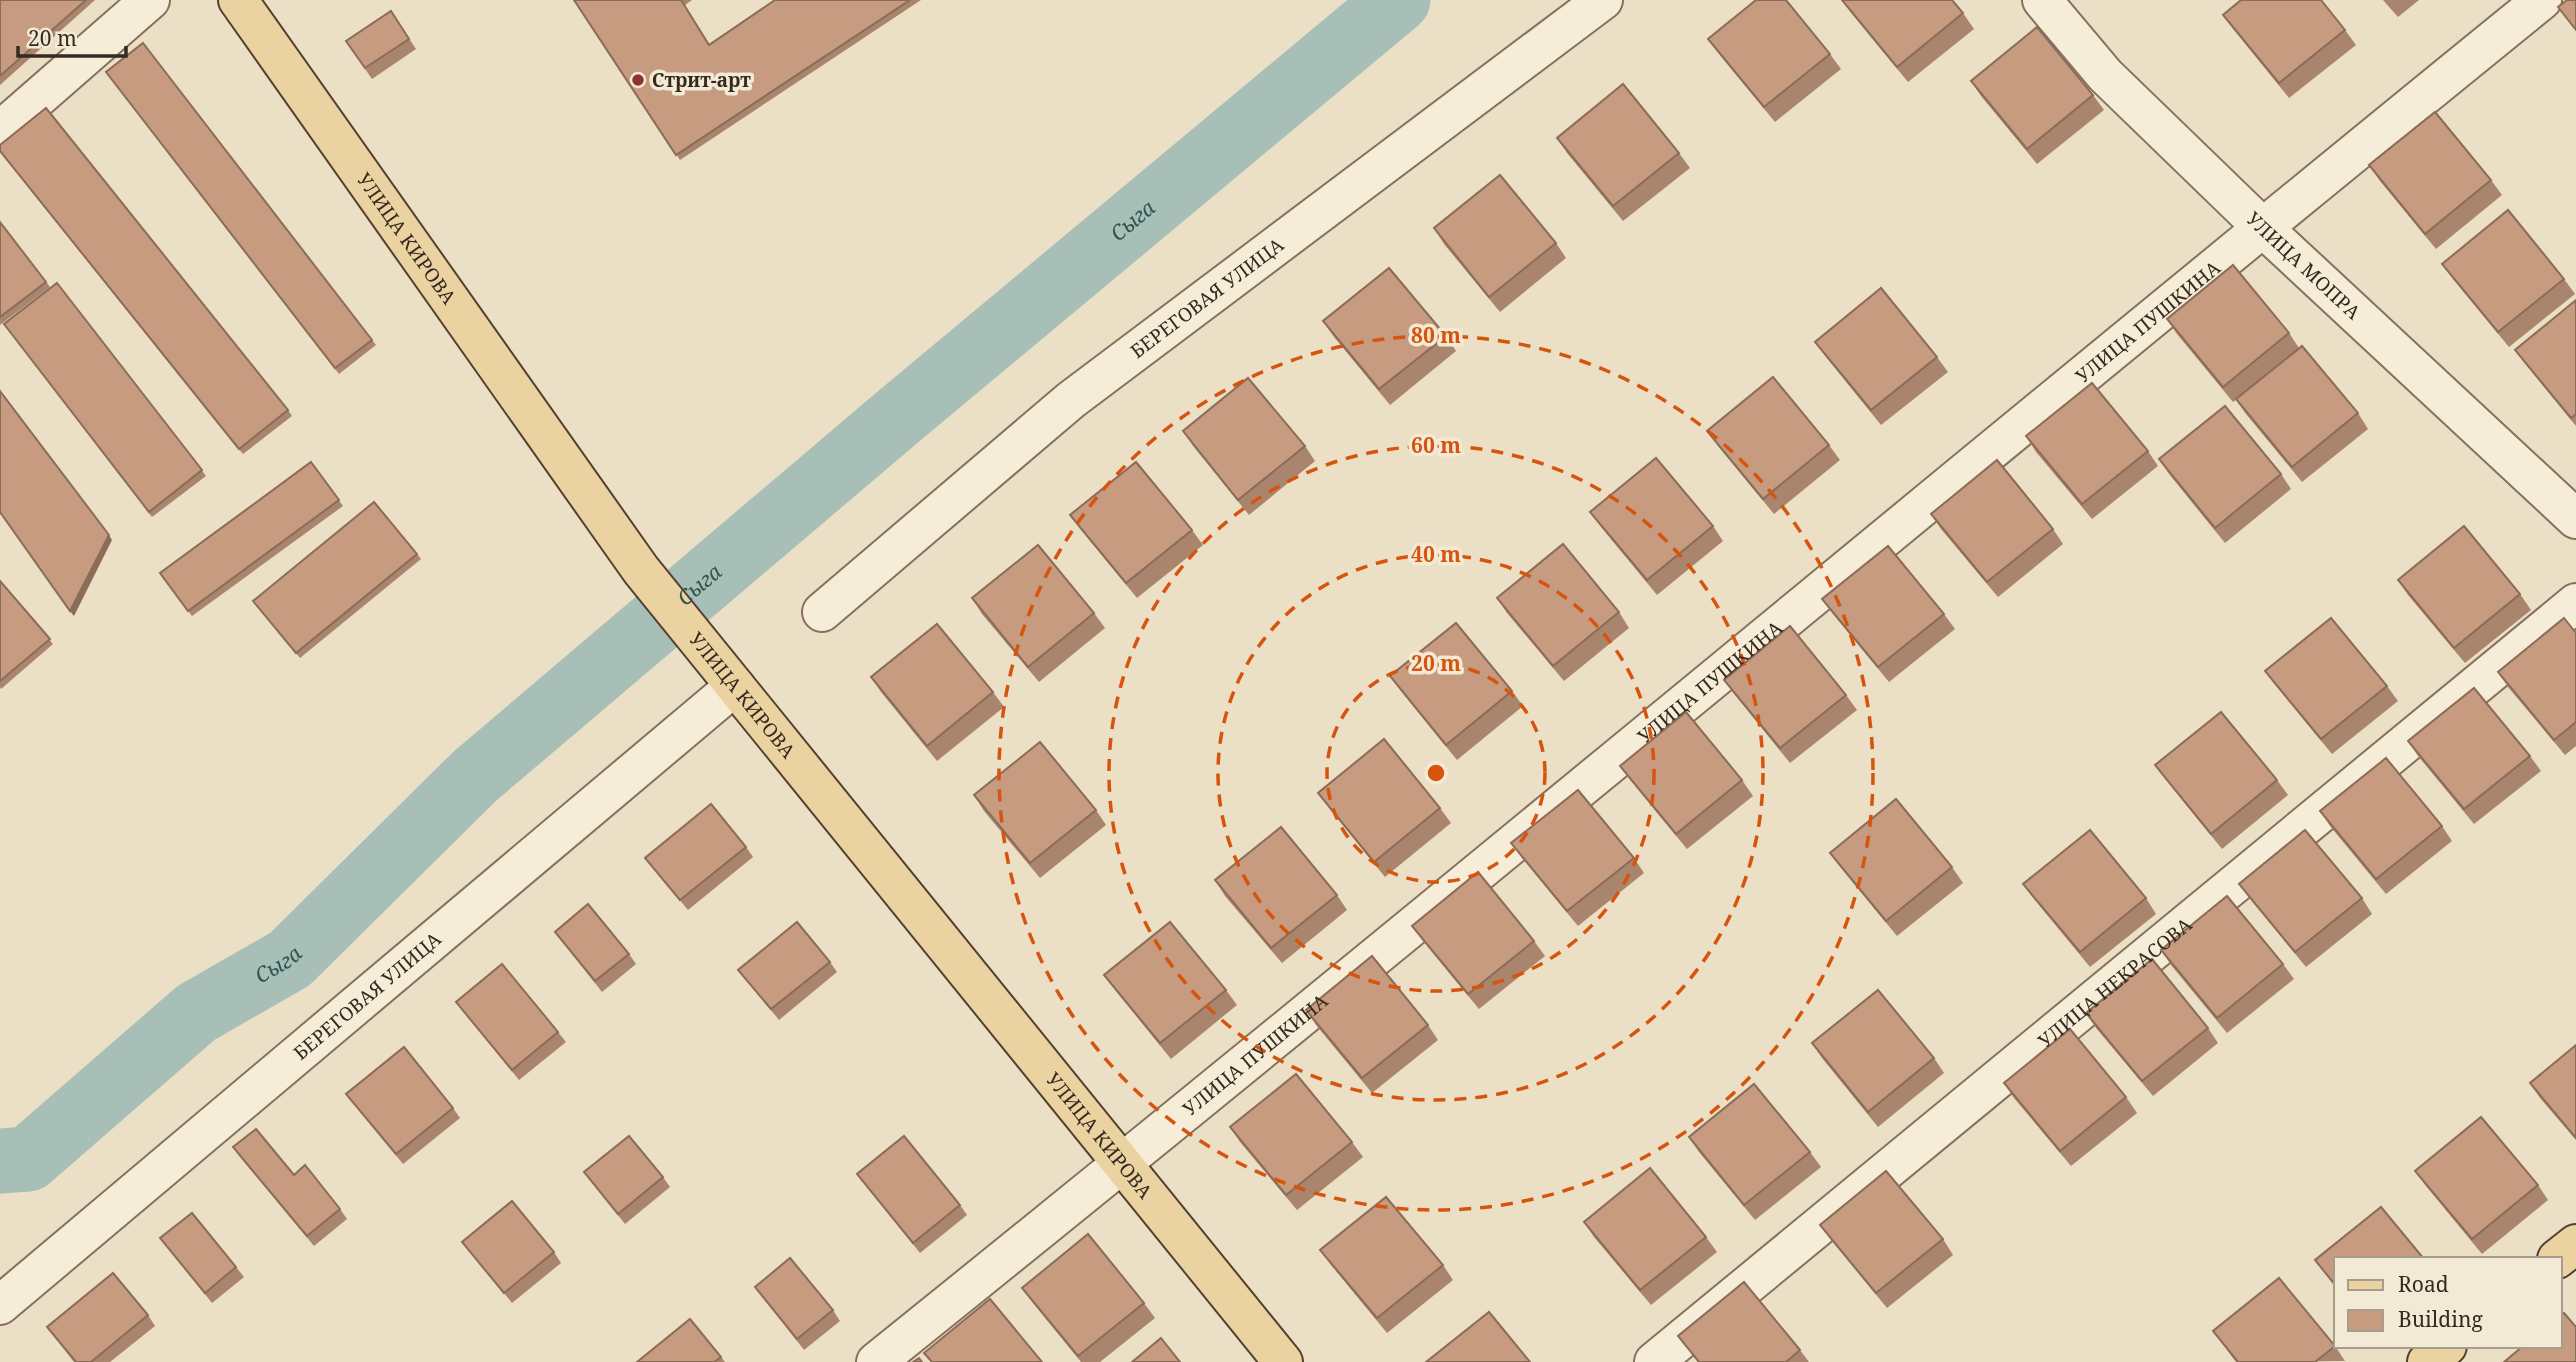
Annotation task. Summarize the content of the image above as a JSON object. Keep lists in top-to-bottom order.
{
  "streets": {
    "main road": ["УЛИЦА КИРОВА"],
    "street": [
      "УЛИЦА МОПРА",
      "БЕРЕГОВАЯ УЛИЦА",
      "УЛИЦА ПУШКИНА",
      "УЛИЦА НЕКРАСОВА"
    ]
  },
  "crossings": [
    ["УЛИЦА КИРОВА", "БЕРЕГОВАЯ УЛИЦА"],
    ["УЛИЦА КИРОВА", "УЛИЦА ПУШКИНА"],
    ["УЛИЦА МОПРА", "УЛИЦА ПУШКИНА"]
  ],
  "water": ["Сыга"],
  "places": ["Стрит-арт"],
  "legend": ["Road", "Building"],
  "scale_bar": "20 m",
  "rings": [
    "80 m",
    "60 m",
    "40 m",
    "20 m"
  ]
}
